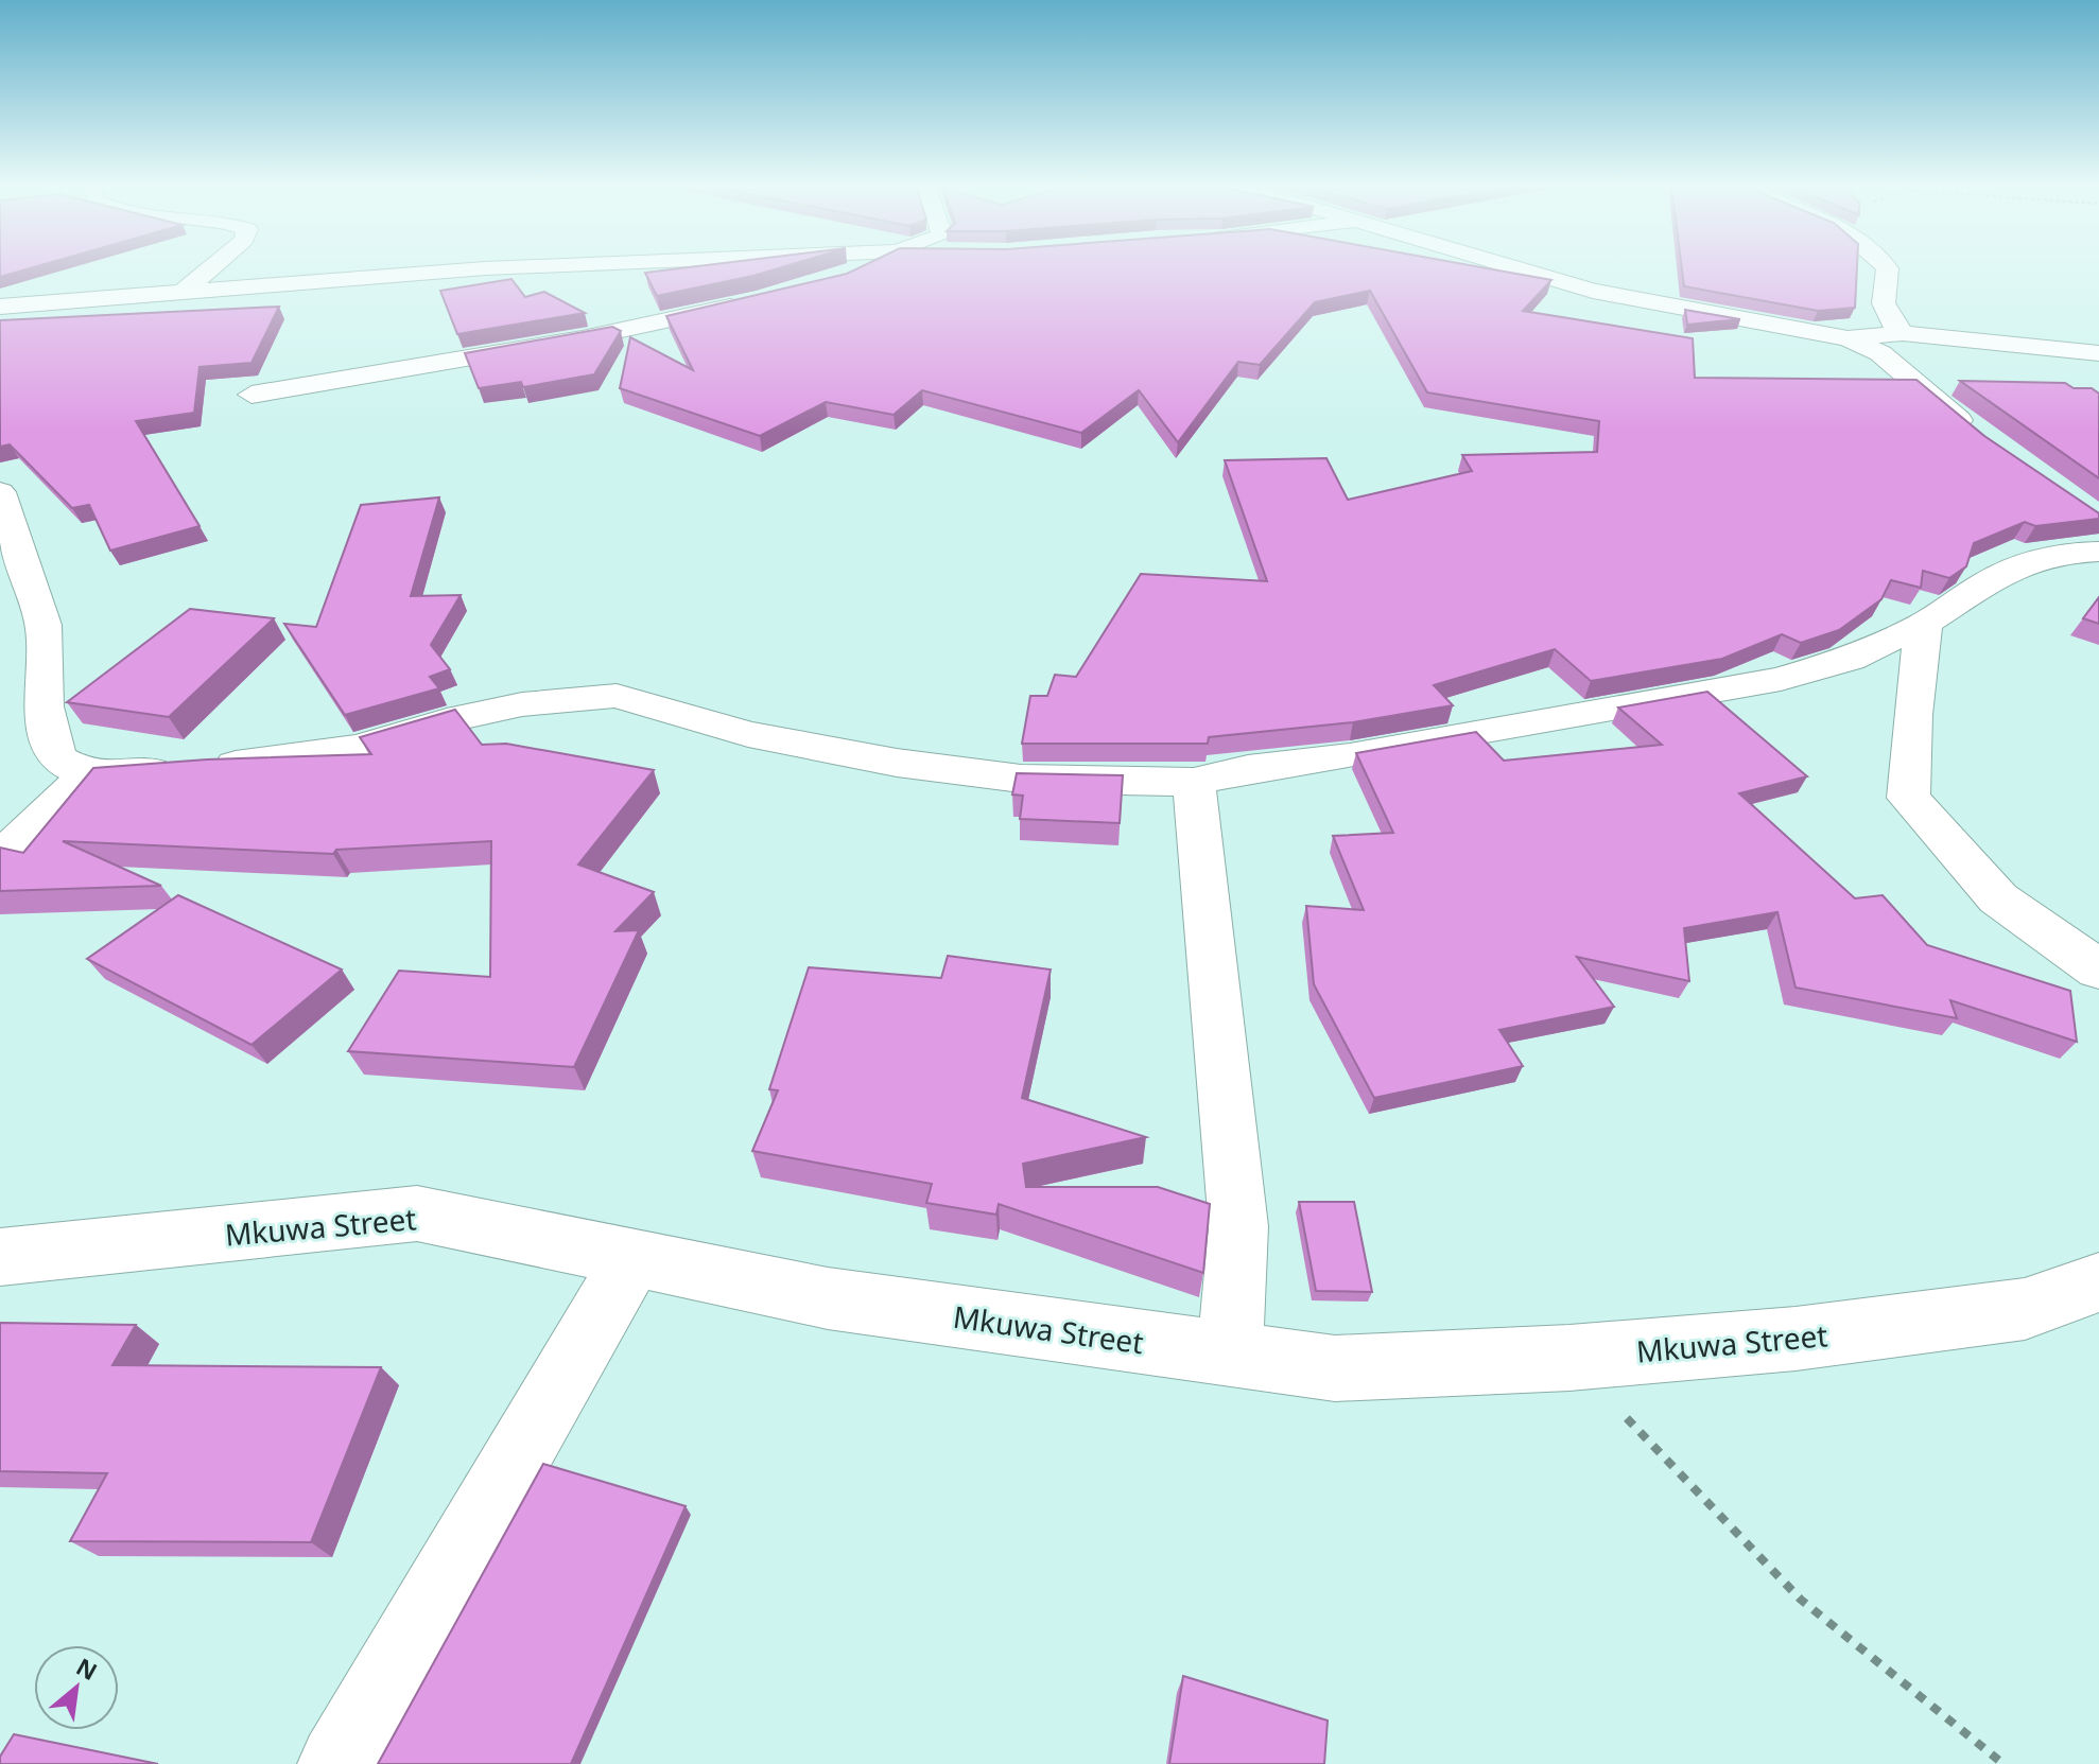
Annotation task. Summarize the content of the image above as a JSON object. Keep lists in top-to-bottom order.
{
  "streets": {
    "street": ["Mkuwa Street"]
  },
  "north": "top right"
}
